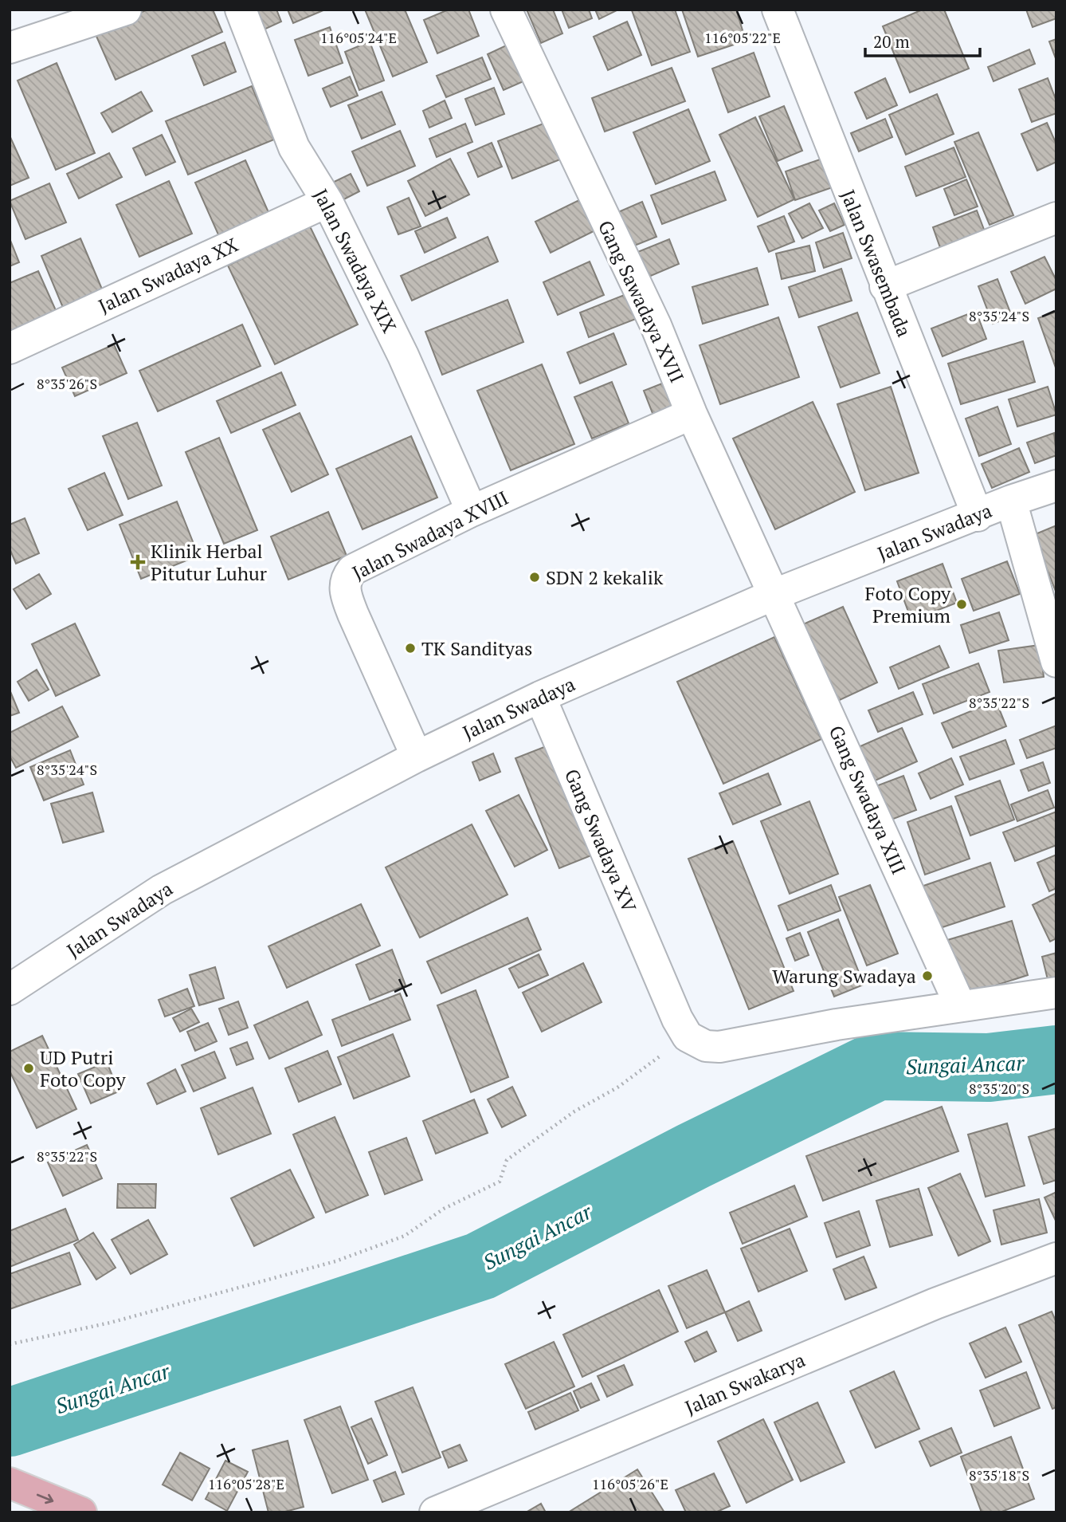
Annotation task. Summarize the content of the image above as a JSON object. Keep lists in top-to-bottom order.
{
  "streets": {
    "street": [
      "Jalan Swadaya XIX",
      "Jalan Swasembada",
      "Jalan Swadaya XX",
      "Gang Sawadaya XVII",
      "Jalan Swadaya",
      "Jalan Swadaya XVIII",
      "Gang Swadaya XIII",
      "Gang Swadaya XV",
      "Jalan Swakarya"
    ]
  },
  "crossings": [
    ["Jalan Swadaya XIX", "Jalan Swadaya XX"],
    ["Jalan Swadaya XIX", "Jalan Swadaya XVIII"],
    ["Jalan Swasembada", "Jalan Swadaya"],
    ["Gang Sawadaya XVII", "Jalan Swadaya"],
    ["Gang Sawadaya XVII", "Jalan Swadaya XVIII"],
    ["Gang Sawadaya XVII", "Gang Swadaya XIII"],
    ["Jalan Swadaya", "Jalan Swadaya XVIII"],
    ["Jalan Swadaya", "Gang Swadaya XIII"],
    ["Jalan Swadaya", "Gang Swadaya XV"]
  ],
  "water": ["Sungai Ancar"],
  "places": {
    "health": ["Klinik Herbal Pitutur Luhur"],
    "other": [
      "SDN 2 kekalik",
      "Foto Copy Premium",
      "TK Sandityas",
      "Warung Swadaya",
      "UD Putri Foto Copy"
    ]
  },
  "scale_bar": "20 m",
  "coordinates": [
    "116°05'24\"E",
    "116°05'22\"E",
    "8°35'24\"S",
    "8°35'26\"S",
    "8°35'22\"S",
    "8°35'20\"S",
    "8°35'18\"S",
    "116°05'28\"E",
    "116°05'26\"E"
  ]
}
